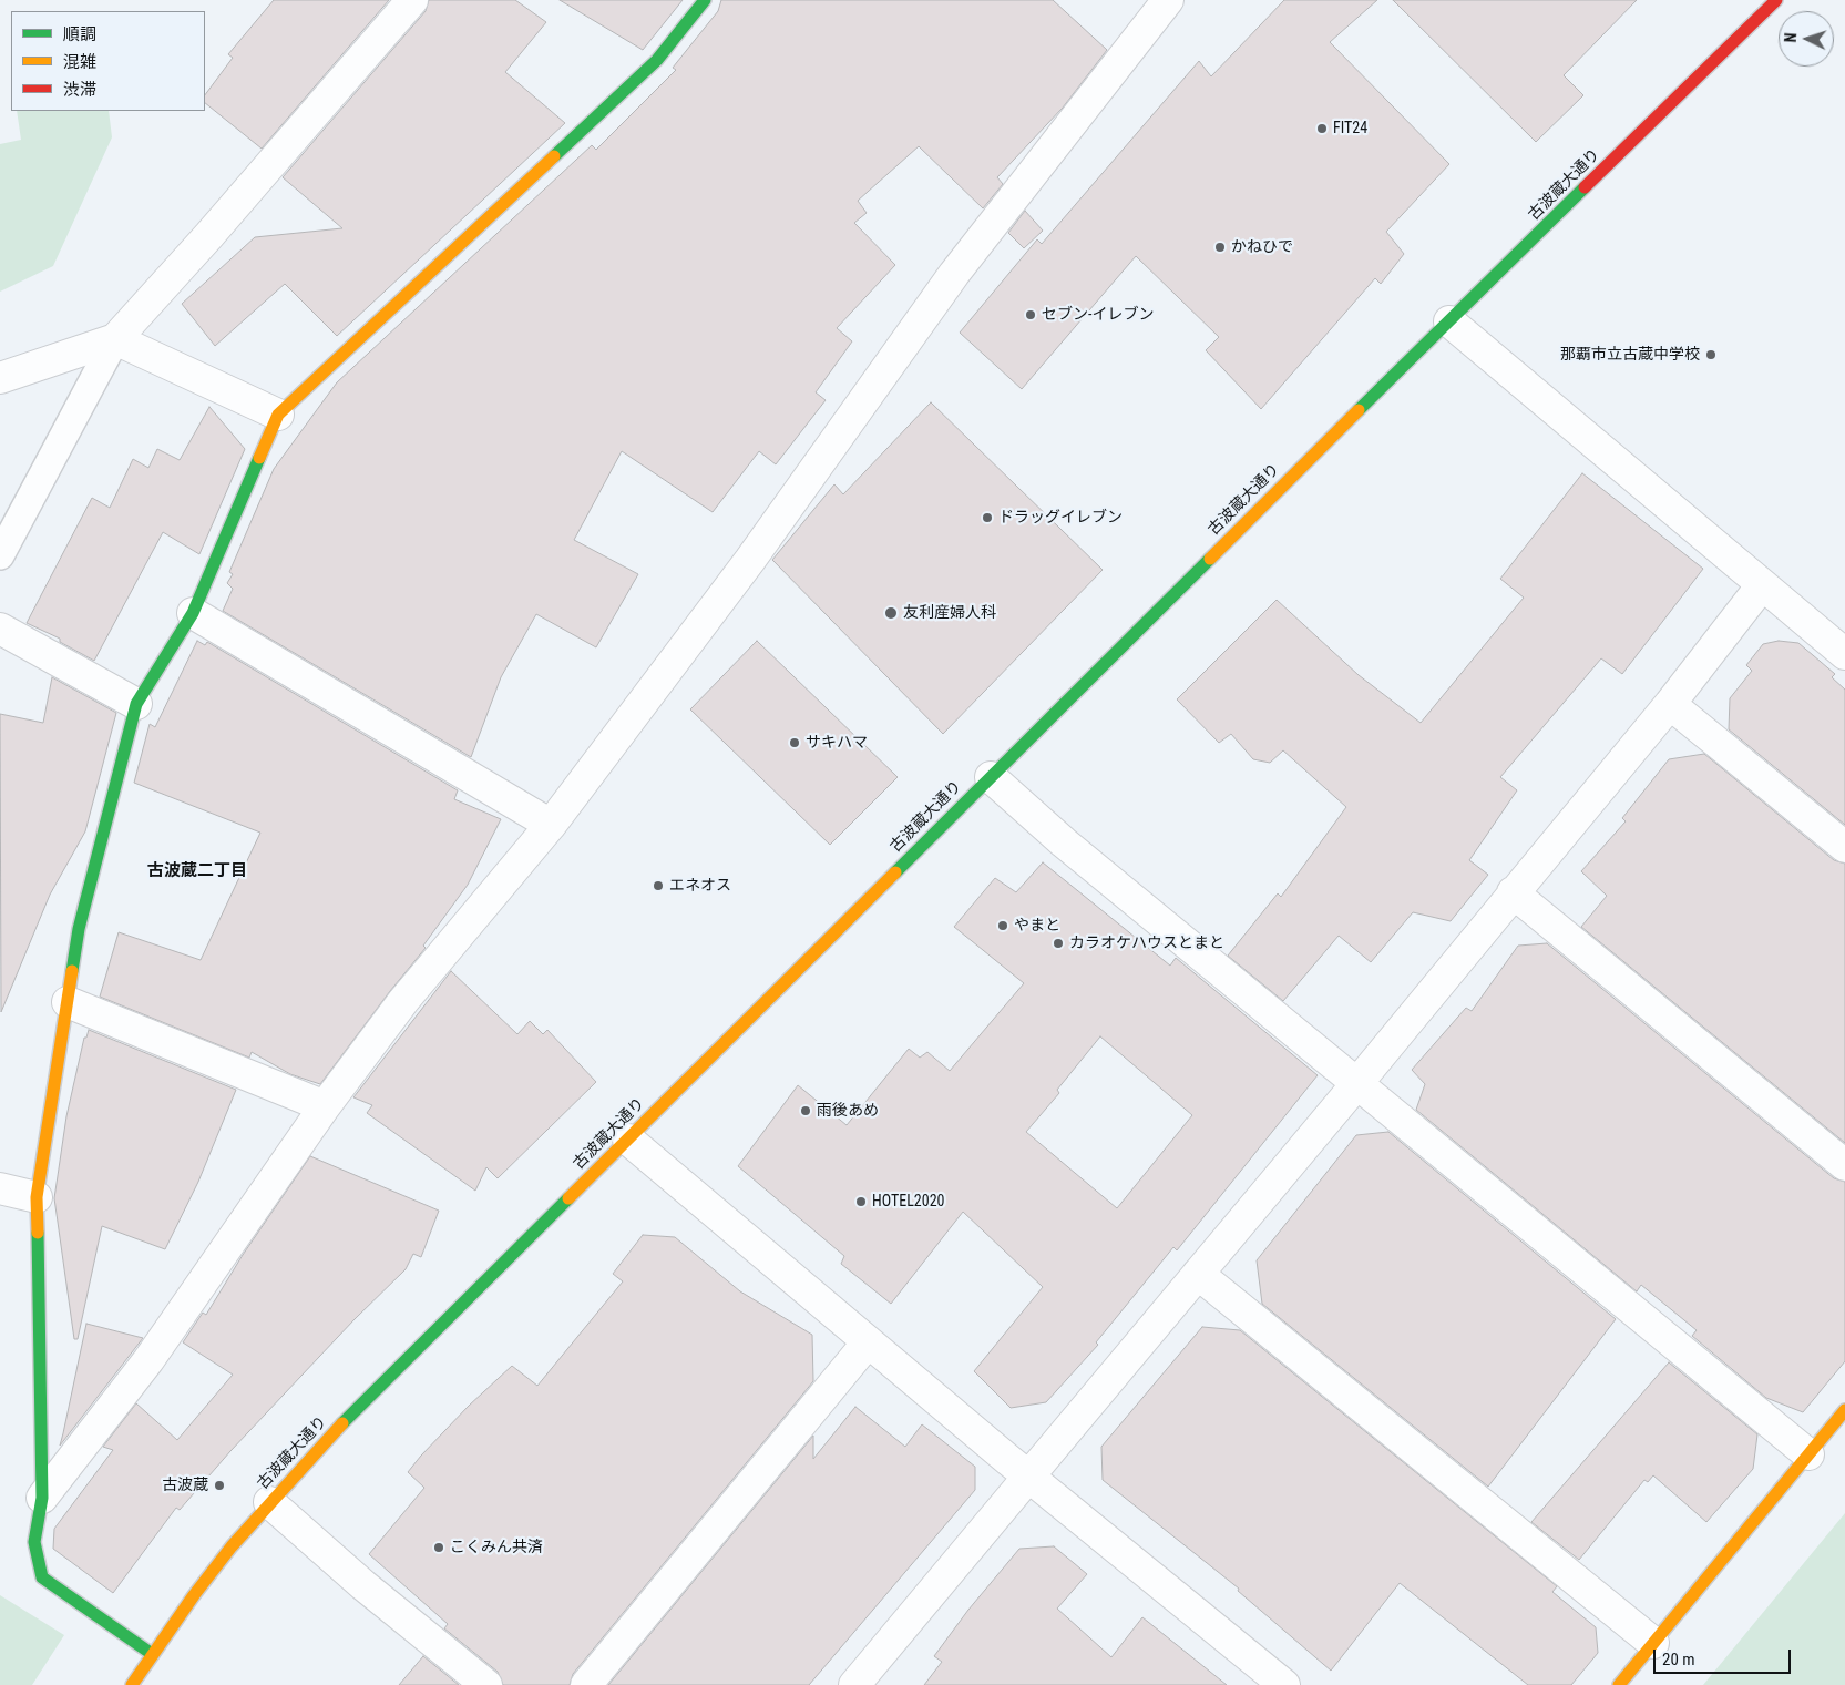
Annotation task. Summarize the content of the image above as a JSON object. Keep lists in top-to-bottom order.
{
  "streets": {
    "main road": ["古波蔵大通り"]
  },
  "districts": ["古波蔵二丁目"],
  "places": [
    "FIT24",
    "かねひで",
    "セブン-イレブン",
    "那覇市立古蔵中学校",
    "ドラッグイレブン",
    "友利産婦人科",
    "サキハマ",
    "エネオス",
    "やまと",
    "カラオケハウスとまと",
    "雨後あめ",
    "HOTEL2020",
    "古波蔵",
    "こくみん共済"
  ],
  "legend": ["順調", "混雑", "渋滞"],
  "scale_bar": "20 m",
  "north": "left"
}
